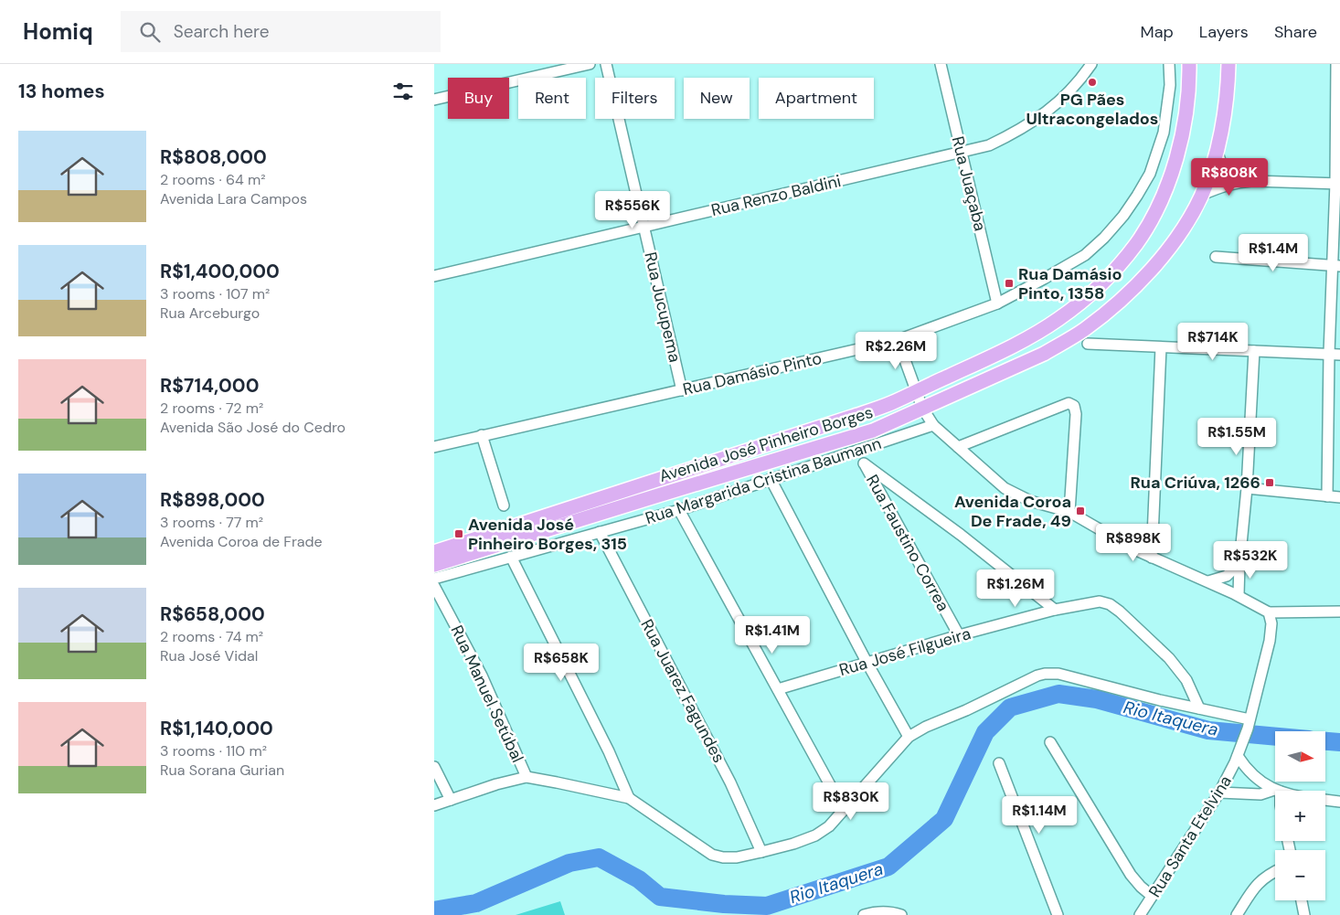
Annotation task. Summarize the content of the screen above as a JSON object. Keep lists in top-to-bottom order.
{
  "streets": {
    "main road": ["Avenida José Pinheiro Borges"],
    "street": [
      "Rua Juaçaba",
      "Rua Renzo Baldini",
      "Rua Jucupema",
      "Rua Damásio Pinto",
      "Rua Margarida Cristina Baumann",
      "Rua Faustino Correa",
      "Rua José Filgueira",
      "Rua Juarez Fagundes",
      "Rua Manuel Setúbal",
      "Rua Santa Etelvina"
    ]
  },
  "crossings": [
    ["Rua Juaçaba", "Rua Renzo Baldini"],
    ["Rua Juaçaba", "Rua Damásio Pinto"],
    ["Rua Renzo Baldini", "Rua Jucupema"],
    ["Rua Jucupema", "Rua Damásio Pinto"],
    ["Rua Margarida Cristina Baumann", "Rua Faustino Correa"],
    ["Rua Margarida Cristina Baumann", "Rua Juarez Fagundes"],
    ["Rua Faustino Correa", "Rua José Filgueira"]
  ],
  "water": ["Rio Itaquera"],
  "places": {
    "other": ["PG Pães Ultracongelados"],
    "transit": [
      "Rua Damásio Pinto, 1358",
      "Rua Criúva, 1266",
      "Avenida Coroa De Frade, 49",
      "Avenida José Pinheiro Borges, 315"
    ]
  },
  "north": "right",
  "page": {
    "header": "Homiq",
    "search": "Search here",
    "nav": ["Map", "Layers", "Share"],
    "heading": "13 homes",
    "chip": [
      "Buy",
      "Rent",
      "Filters",
      "New",
      "Apartment"
    ],
    "list": [
      {
        "name": "R$808,000",
        "note": "2 rooms · 64 m² · Avenida Lara Campos"
      },
      {
        "name": "R$1,400,000",
        "note": "3 rooms · 107 m² · Rua Arceburgo"
      },
      {
        "name": "R$714,000",
        "note": "2 rooms · 72 m² · Avenida São José do Cedro"
      },
      {
        "name": "R$898,000",
        "note": "3 rooms · 77 m² · Avenida Coroa de Frade"
      },
      {
        "name": "R$658,000",
        "note": "2 rooms · 74 m² · Rua José Vidal"
      },
      {
        "name": "R$1,140,000",
        "note": "3 rooms · 110 m² · Rua Sorana Gurian"
      }
    ],
    "price": [
      "R$808K",
      "R$556K",
      "R$1.4M",
      "R$714K",
      "R$2.26M",
      "R$1.55M",
      "R$898K",
      "R$532K",
      "R$1.26M",
      "R$1.41M",
      "R$658K",
      "R$830K",
      "R$1.14M"
    ],
    "map_buttons": ["+", "−"]
  }
}
